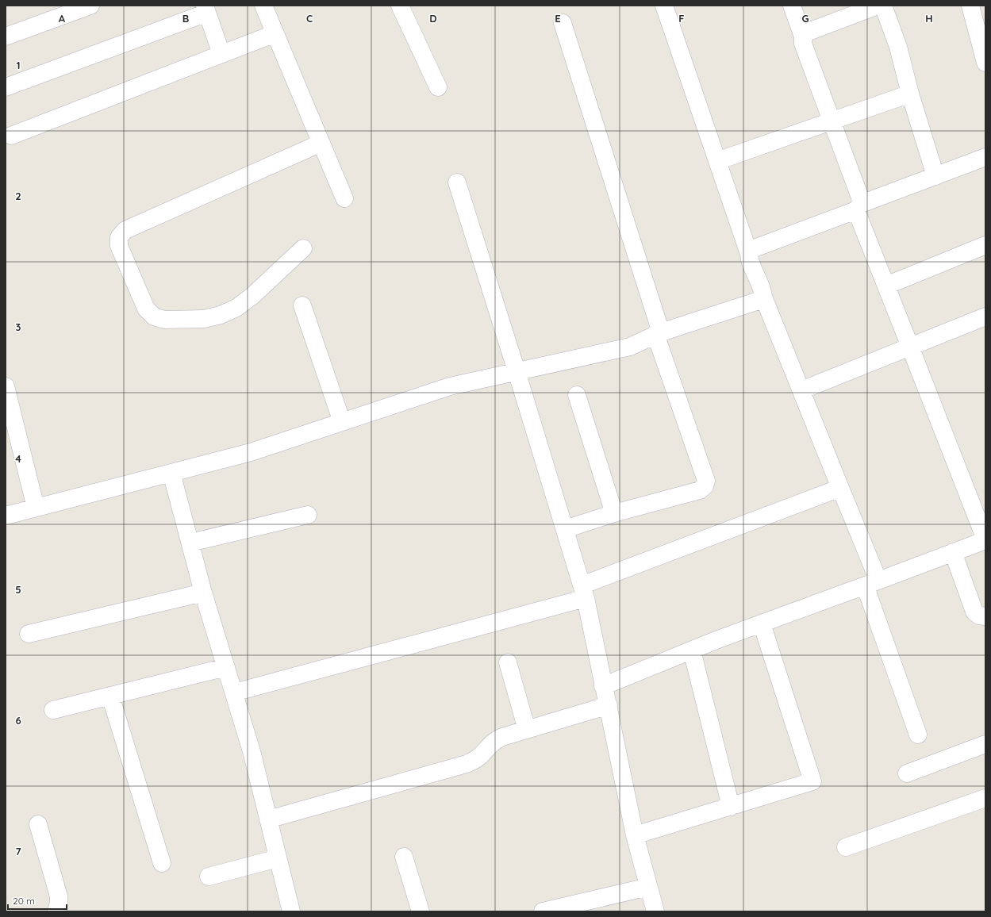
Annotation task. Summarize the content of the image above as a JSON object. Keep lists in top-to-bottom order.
{
  "scale_bar": "20 m",
  "grid": {
    "columns": [
      "A",
      "B",
      "C",
      "D",
      "E",
      "F",
      "G",
      "H"
    ],
    "rows": [
      "1",
      "2",
      "3",
      "4",
      "5",
      "6",
      "7"
    ]
  }
}
